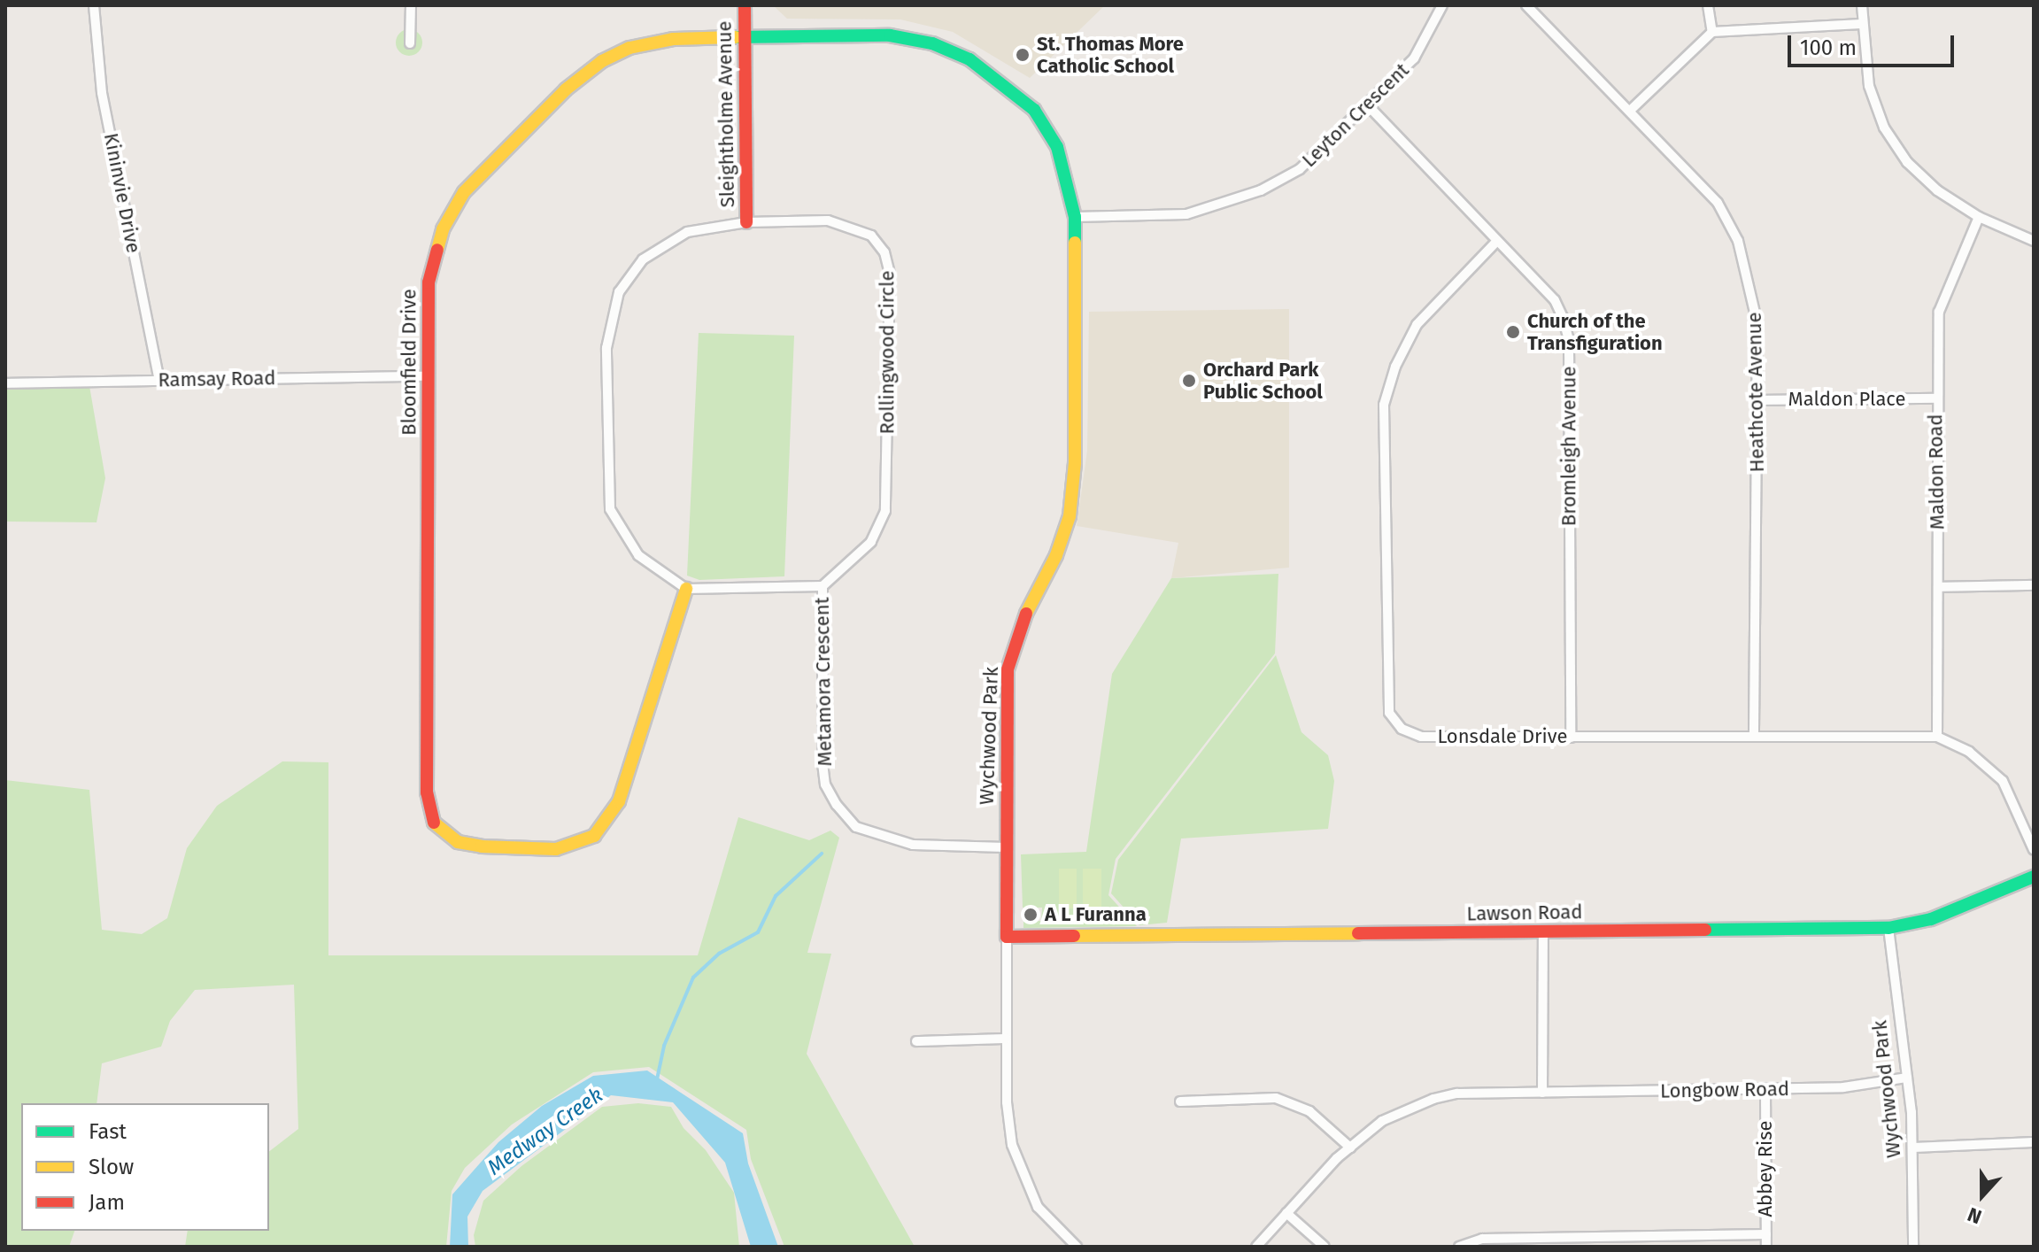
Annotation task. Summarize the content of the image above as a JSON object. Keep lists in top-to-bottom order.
{
  "streets": {
    "street": [
      "Sleightholme Avenue",
      "Leyton Crescent",
      "Kininvie Drive",
      "Rollingwood Circle",
      "Bloomfield Drive",
      "Ramsay Road",
      "Heathcote Avenue",
      "Maldon Place",
      "Bromleigh Avenue",
      "Maldon Road",
      "Metamora Crescent",
      "Wychwood Park",
      "Lonsdale Drive",
      "Lawson Road",
      "Longbow Road",
      "Abbey Rise"
    ]
  },
  "crossings": [
    ["Sleightholme Avenue", "Rollingwood Circle"],
    ["Sleightholme Avenue", "Bloomfield Drive"],
    ["Leyton Crescent", "Bloomfield Drive"],
    ["Leyton Crescent", "Bromleigh Avenue"],
    ["Leyton Crescent", "Wychwood Park"],
    ["Kininvie Drive", "Ramsay Road"],
    ["Rollingwood Circle", "Bloomfield Drive"],
    ["Rollingwood Circle", "Metamora Crescent"],
    ["Bloomfield Drive", "Ramsay Road"],
    ["Bloomfield Drive", "Wychwood Park"],
    ["Heathcote Avenue", "Maldon Place"],
    ["Heathcote Avenue", "Lonsdale Drive"],
    ["Maldon Place", "Maldon Road"],
    ["Bromleigh Avenue", "Lonsdale Drive"],
    ["Maldon Road", "Lonsdale Drive"],
    ["Metamora Crescent", "Wychwood Park"],
    ["Wychwood Park", "Lawson Road"],
    ["Wychwood Park", "Longbow Road"],
    ["Longbow Road", "Abbey Rise"]
  ],
  "water": ["Medway Creek"],
  "places": [
    "St. Thomas More Catholic School",
    "Church of the Transfiguration",
    "Orchard Park Public School",
    "A L Furanna"
  ],
  "legend": ["Fast", "Slow", "Jam"],
  "scale_bar": "100 m",
  "north": "bottom"
}
